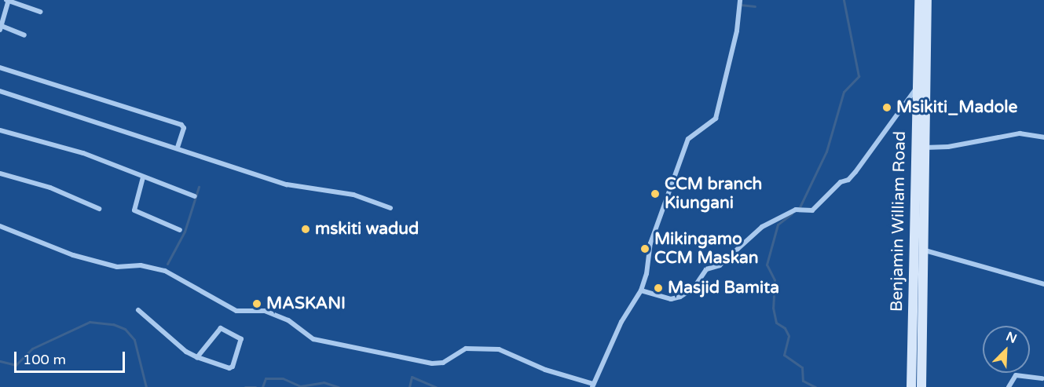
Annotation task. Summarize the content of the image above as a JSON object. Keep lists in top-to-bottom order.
{
  "streets": {
    "main road": ["Benjamin William Road"]
  },
  "places": [
    "Msikiti_Madole",
    "CCM branch Kiungani",
    "mskiti wadud",
    "Mikingamo CCM Maskan",
    "Masjid Bamita",
    "MASKANI"
  ],
  "scale_bar": "100 m",
  "north": "top right"
}
